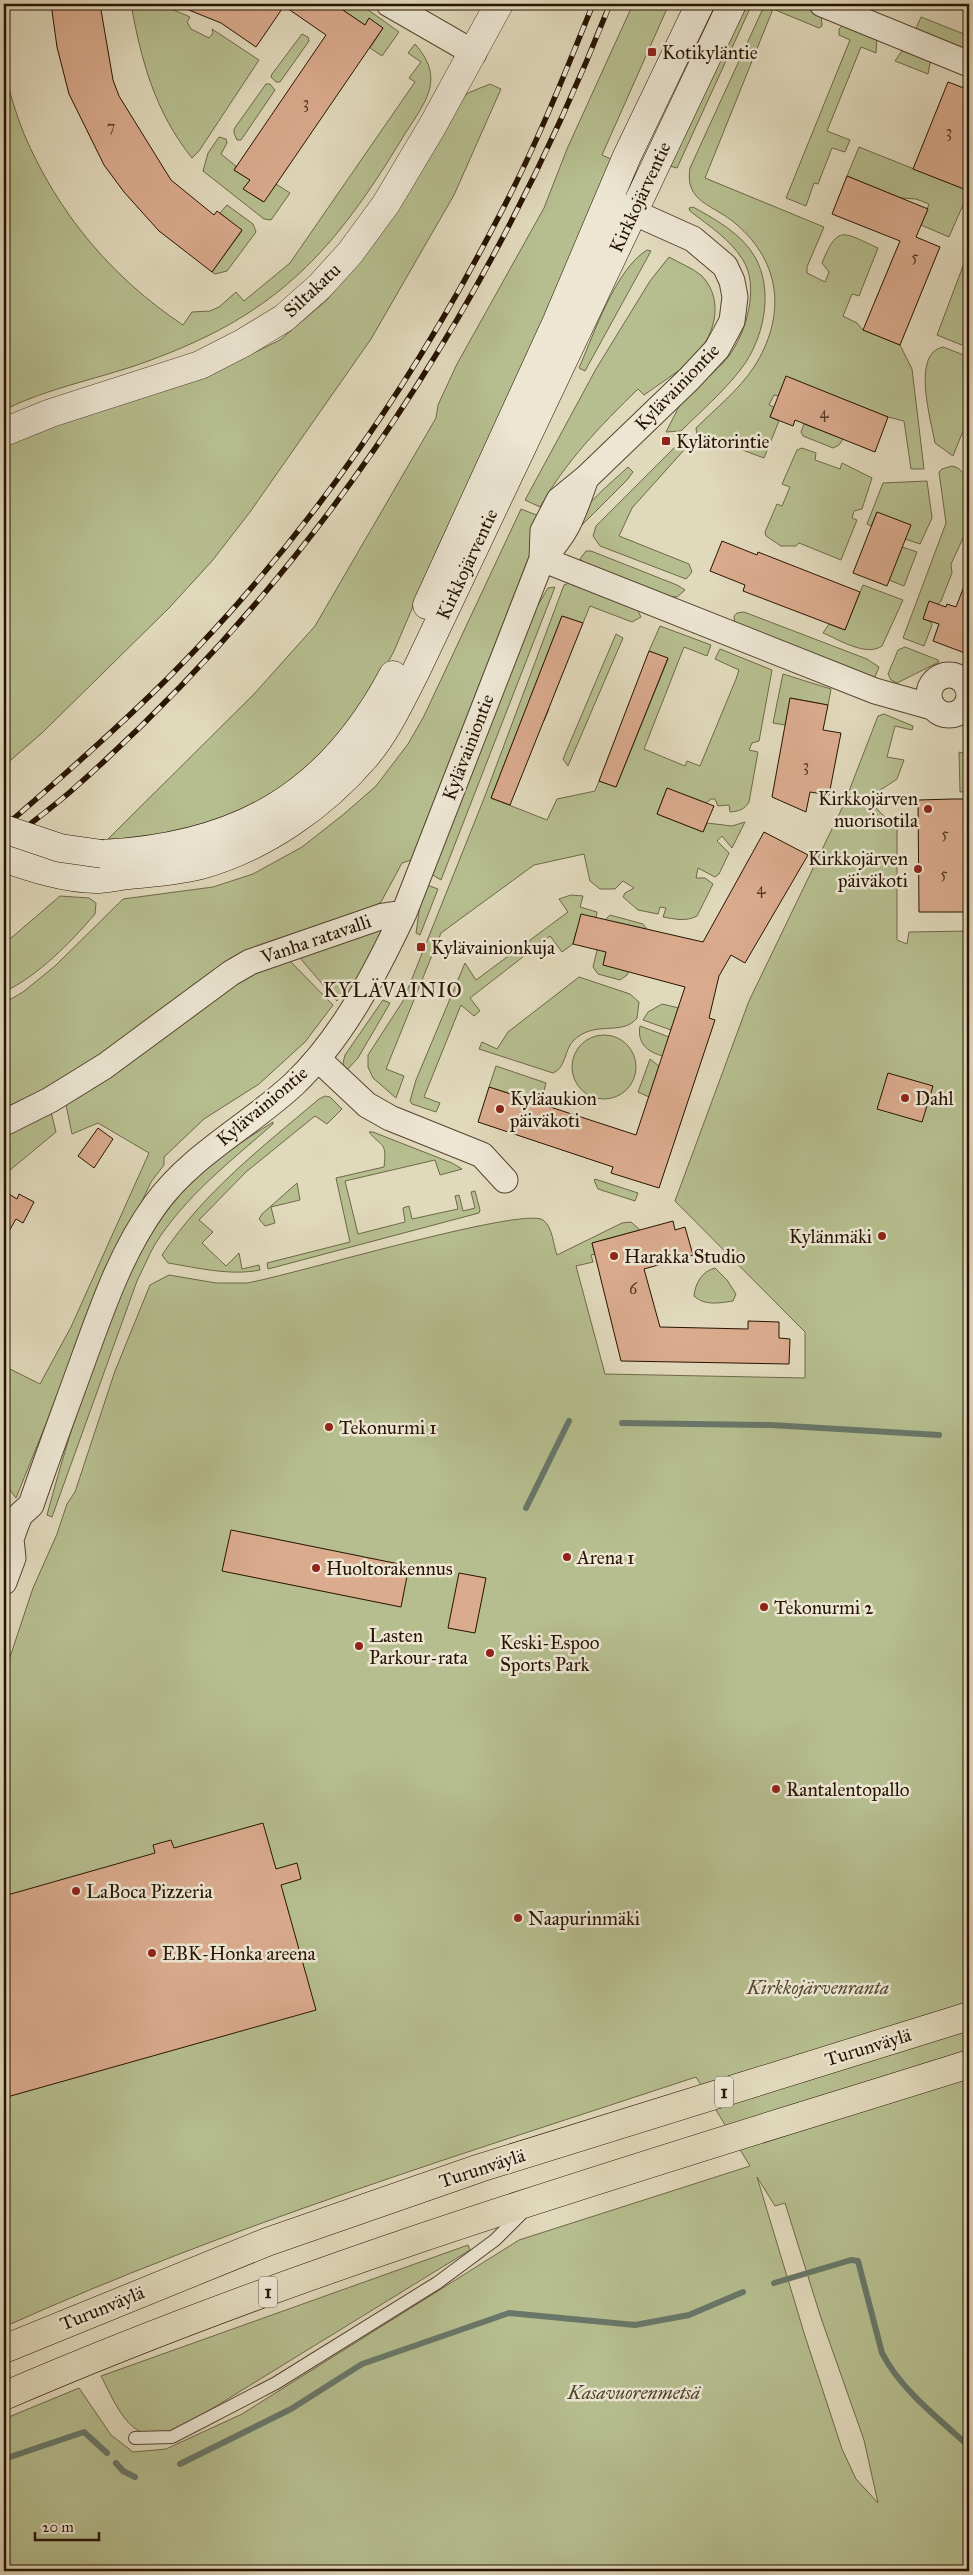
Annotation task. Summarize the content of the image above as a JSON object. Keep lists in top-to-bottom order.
{
  "streets": {
    "highway": ["Turunväylä", "1"],
    "main road": ["Kirkkojärventie", "Siltakatu"],
    "street": ["Kylävainiontie", "Vanha ratavalli"]
  },
  "crossings": [
    ["Kirkkojärventie", "Kylävainiontie"],
    ["Kylävainiontie", "Vanha ratavalli"]
  ],
  "districts": ["KYLÄVAINIO"],
  "parks": ["Kirkkojärvenranta", "Kasavuorenmetsä"],
  "places": {
    "transit": ["Kotikyläntie", "Kylätorintie", "Kylävainionkuja"],
    "other": [
      "Kirkkojärven nuorisotila",
      "Kirkkojärven päiväkoti",
      "Dahl",
      "Kyläaukion päiväkoti",
      "Kylänmäki",
      "Harakka Studio",
      "Tekonurmi 1",
      "Arena 1",
      "Huoltorakennus",
      "Tekonurmi 2",
      "Lasten Parkour-rata",
      "Keski-Espoo Sports Park",
      "Rantalentopallo",
      "LaBoca Pizzeria",
      "Naapurinmäki",
      "EBK-Honka areena"
    ]
  },
  "house_numbers": [
    "3",
    "7",
    "3",
    "5",
    "4",
    "3",
    "5",
    "5",
    "4",
    "6"
  ],
  "scale_bar": "20 m"
}
